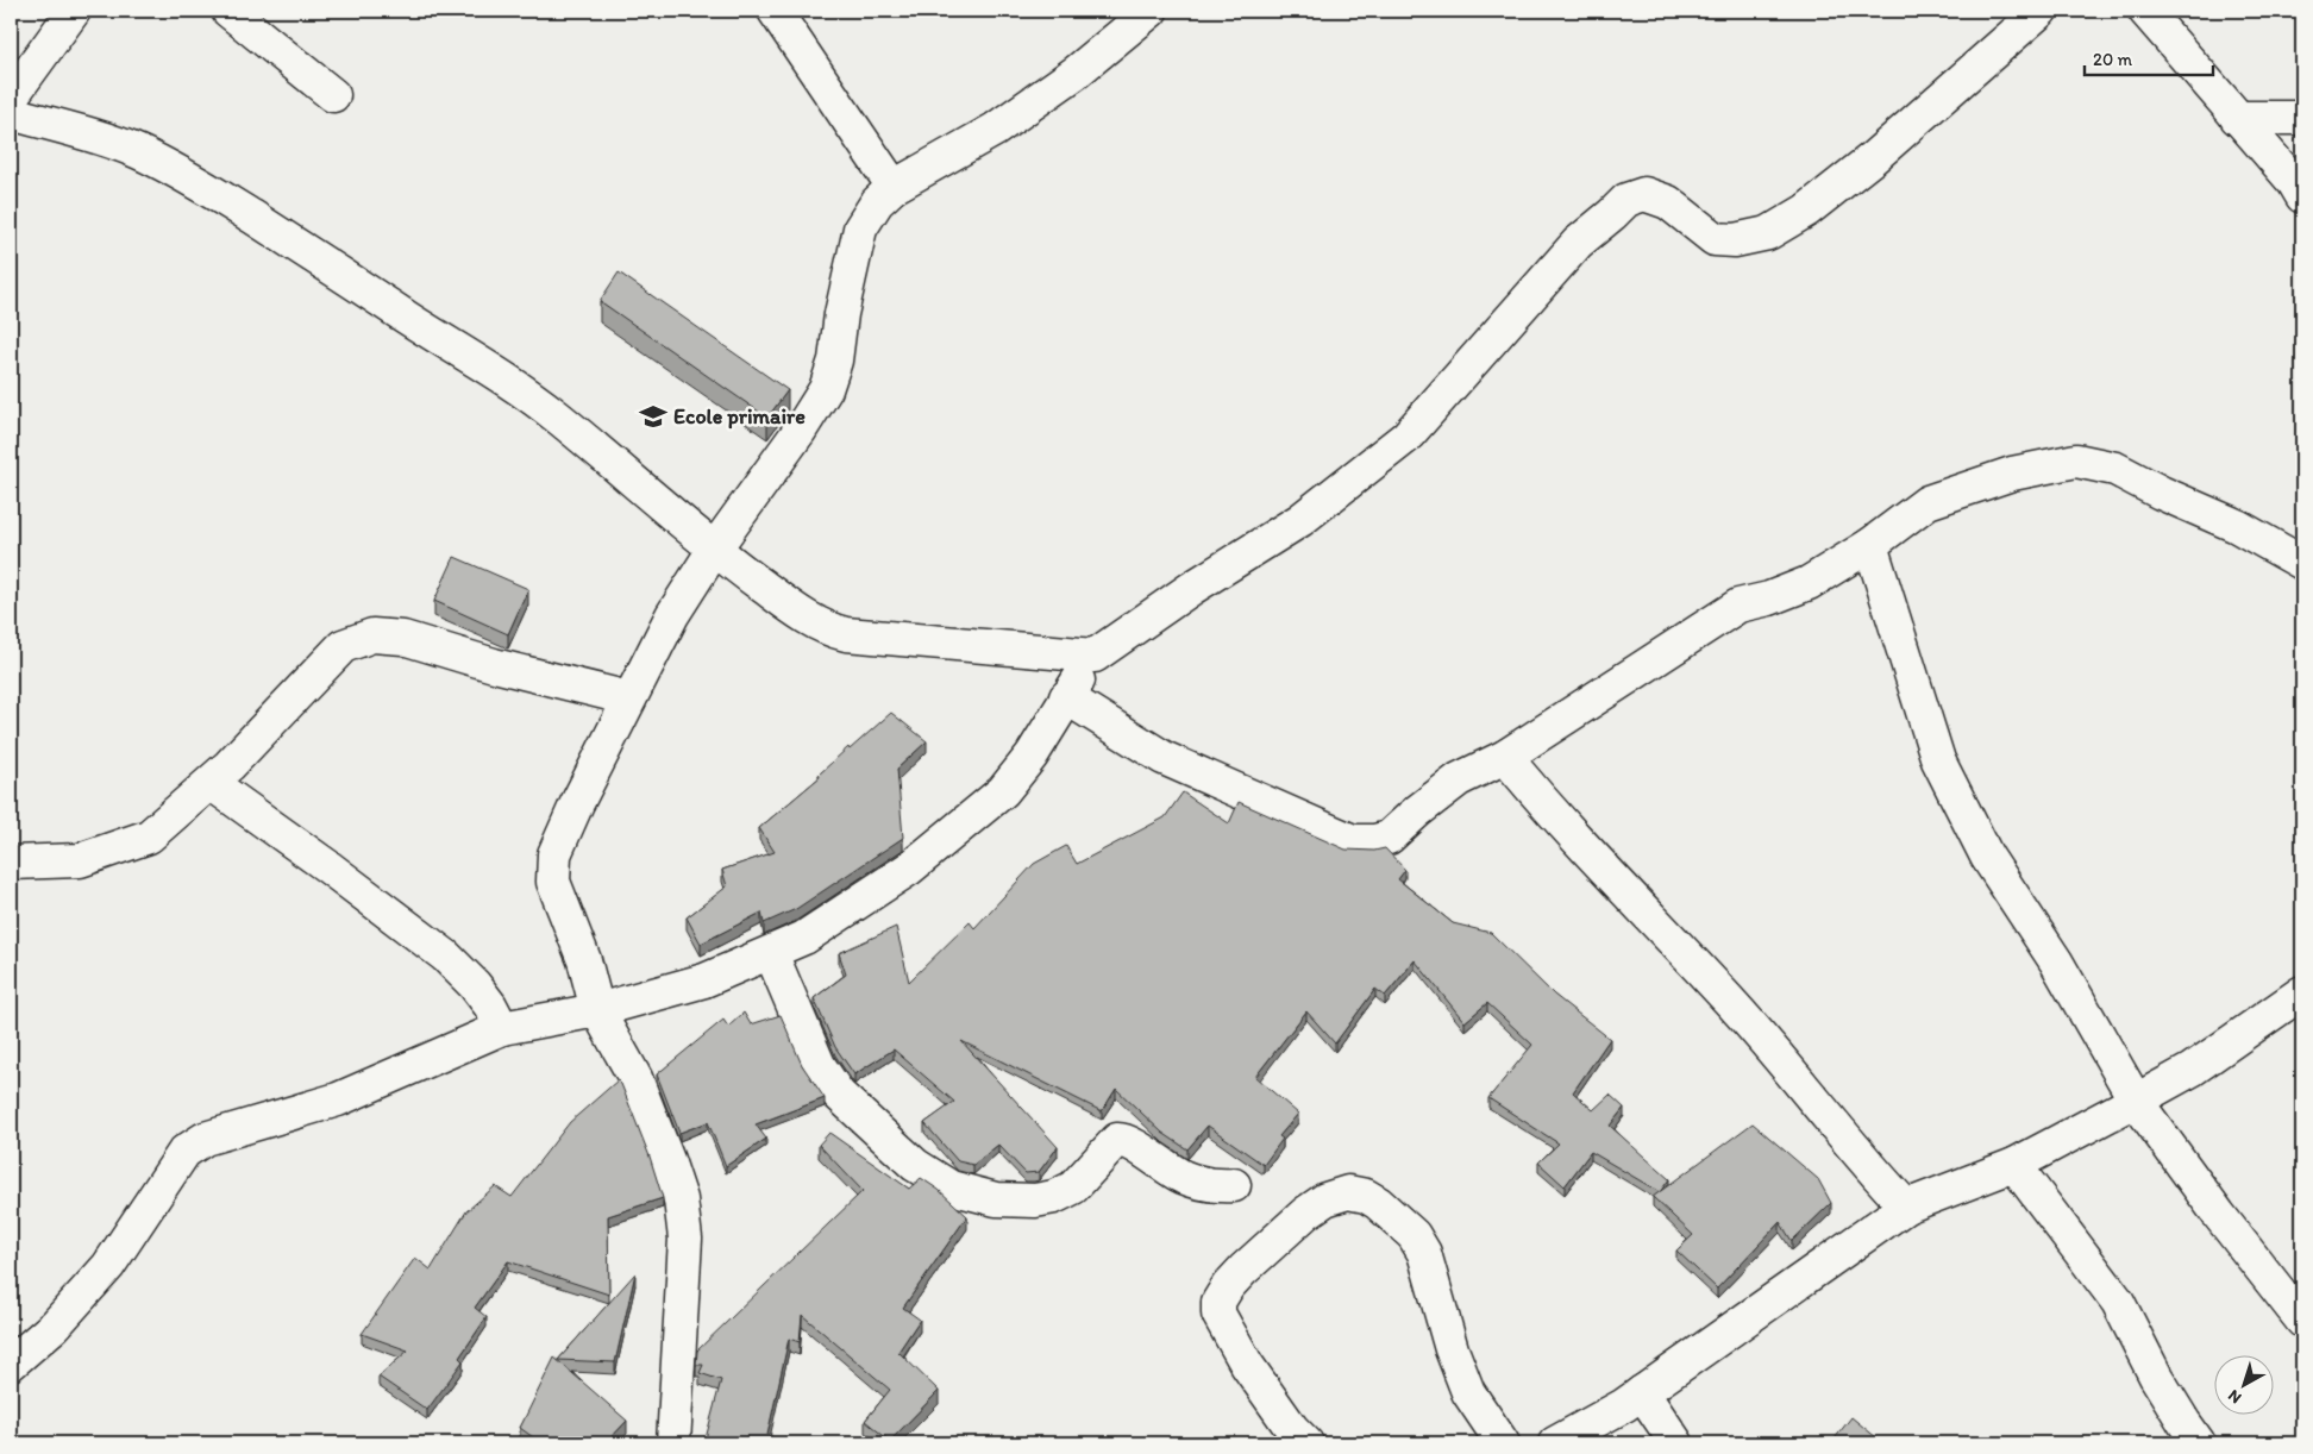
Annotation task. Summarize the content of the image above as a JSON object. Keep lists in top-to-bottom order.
{
  "places": {
    "school or university": ["Ecole primaire"]
  },
  "scale_bar": "20 m",
  "north": "bottom left"
}
